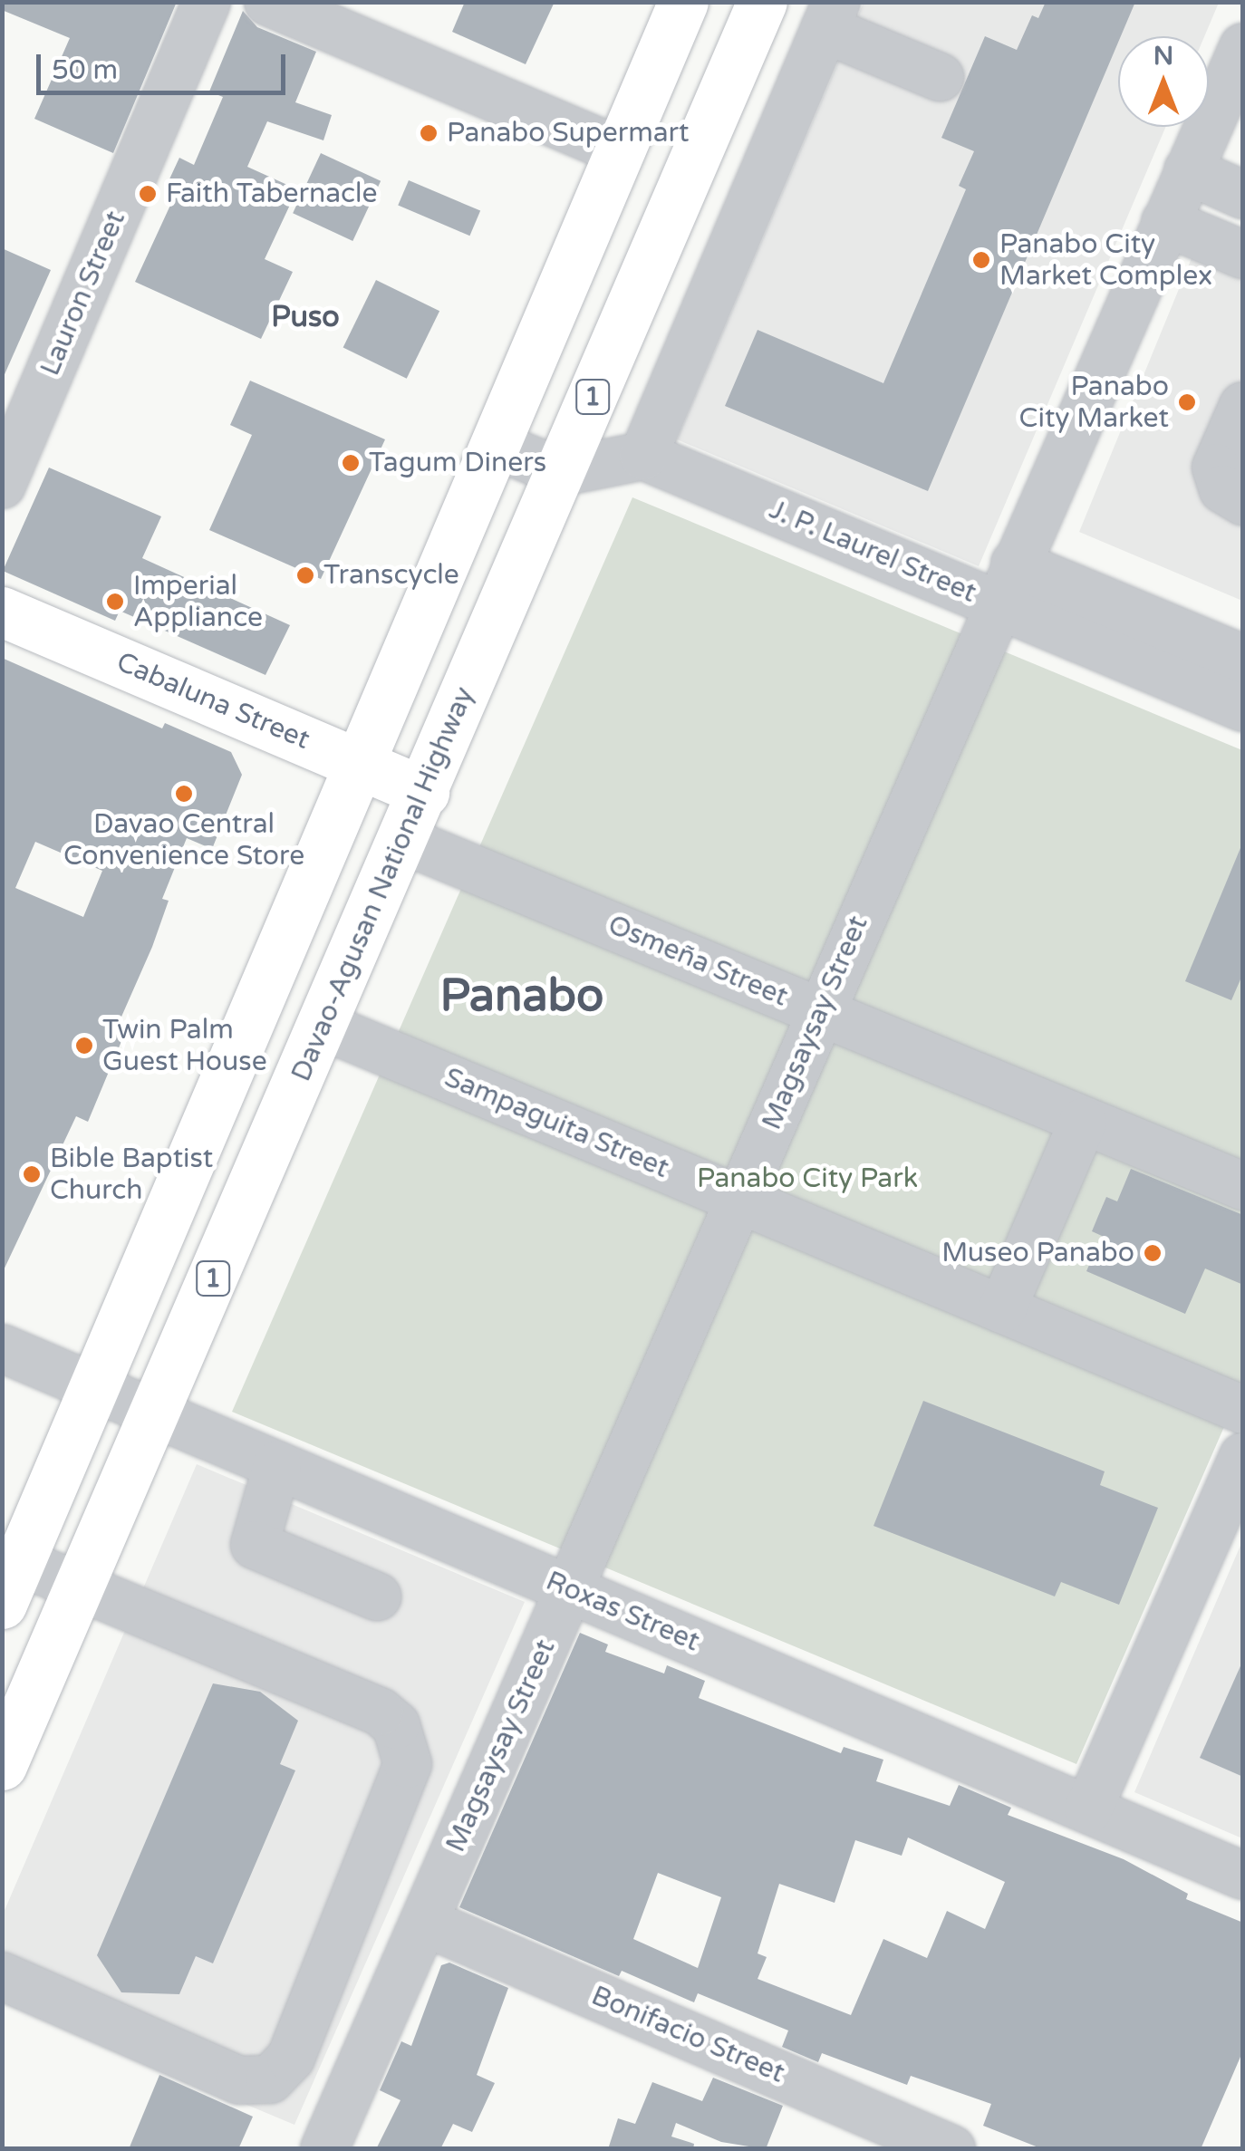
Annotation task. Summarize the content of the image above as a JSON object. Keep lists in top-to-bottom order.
{
  "streets": {
    "main road": ["1", "Cabaluna Street", "Davao-Agusan National Highway"],
    "street": [
      "Lauron Street",
      "J. P. Laurel Street",
      "Osmeña Street",
      "Magsaysay Street",
      "Sampaguita Street",
      "Roxas Street",
      "Bonifacio Street"
    ]
  },
  "crossings": [
    ["J. P. Laurel Street", "Magsaysay Street"],
    ["Cabaluna Street", "Davao-Agusan National Highway"],
    ["Davao-Agusan National Highway", "Osmeña Street"],
    ["Davao-Agusan National Highway", "Sampaguita Street"],
    ["Davao-Agusan National Highway", "Roxas Street"],
    ["Osmeña Street", "Magsaysay Street"],
    ["Magsaysay Street", "Sampaguita Street"],
    ["Magsaysay Street", "Roxas Street"],
    ["Magsaysay Street", "Bonifacio Street"]
  ],
  "districts": ["Puso", "Panabo"],
  "parks": ["Panabo City Park"],
  "places": [
    "Panabo Supermart",
    "Faith Tabernacle",
    "Panabo City Market Complex",
    "Panabo City Market",
    "Tagum Diners",
    "Transcycle",
    "Imperial Appliance",
    "Davao Central Convenience Store",
    "Twin Palm Guest House",
    "Bible Baptist Church",
    "Museo Panabo"
  ],
  "scale_bar": "50 m",
  "north": "top"
}
